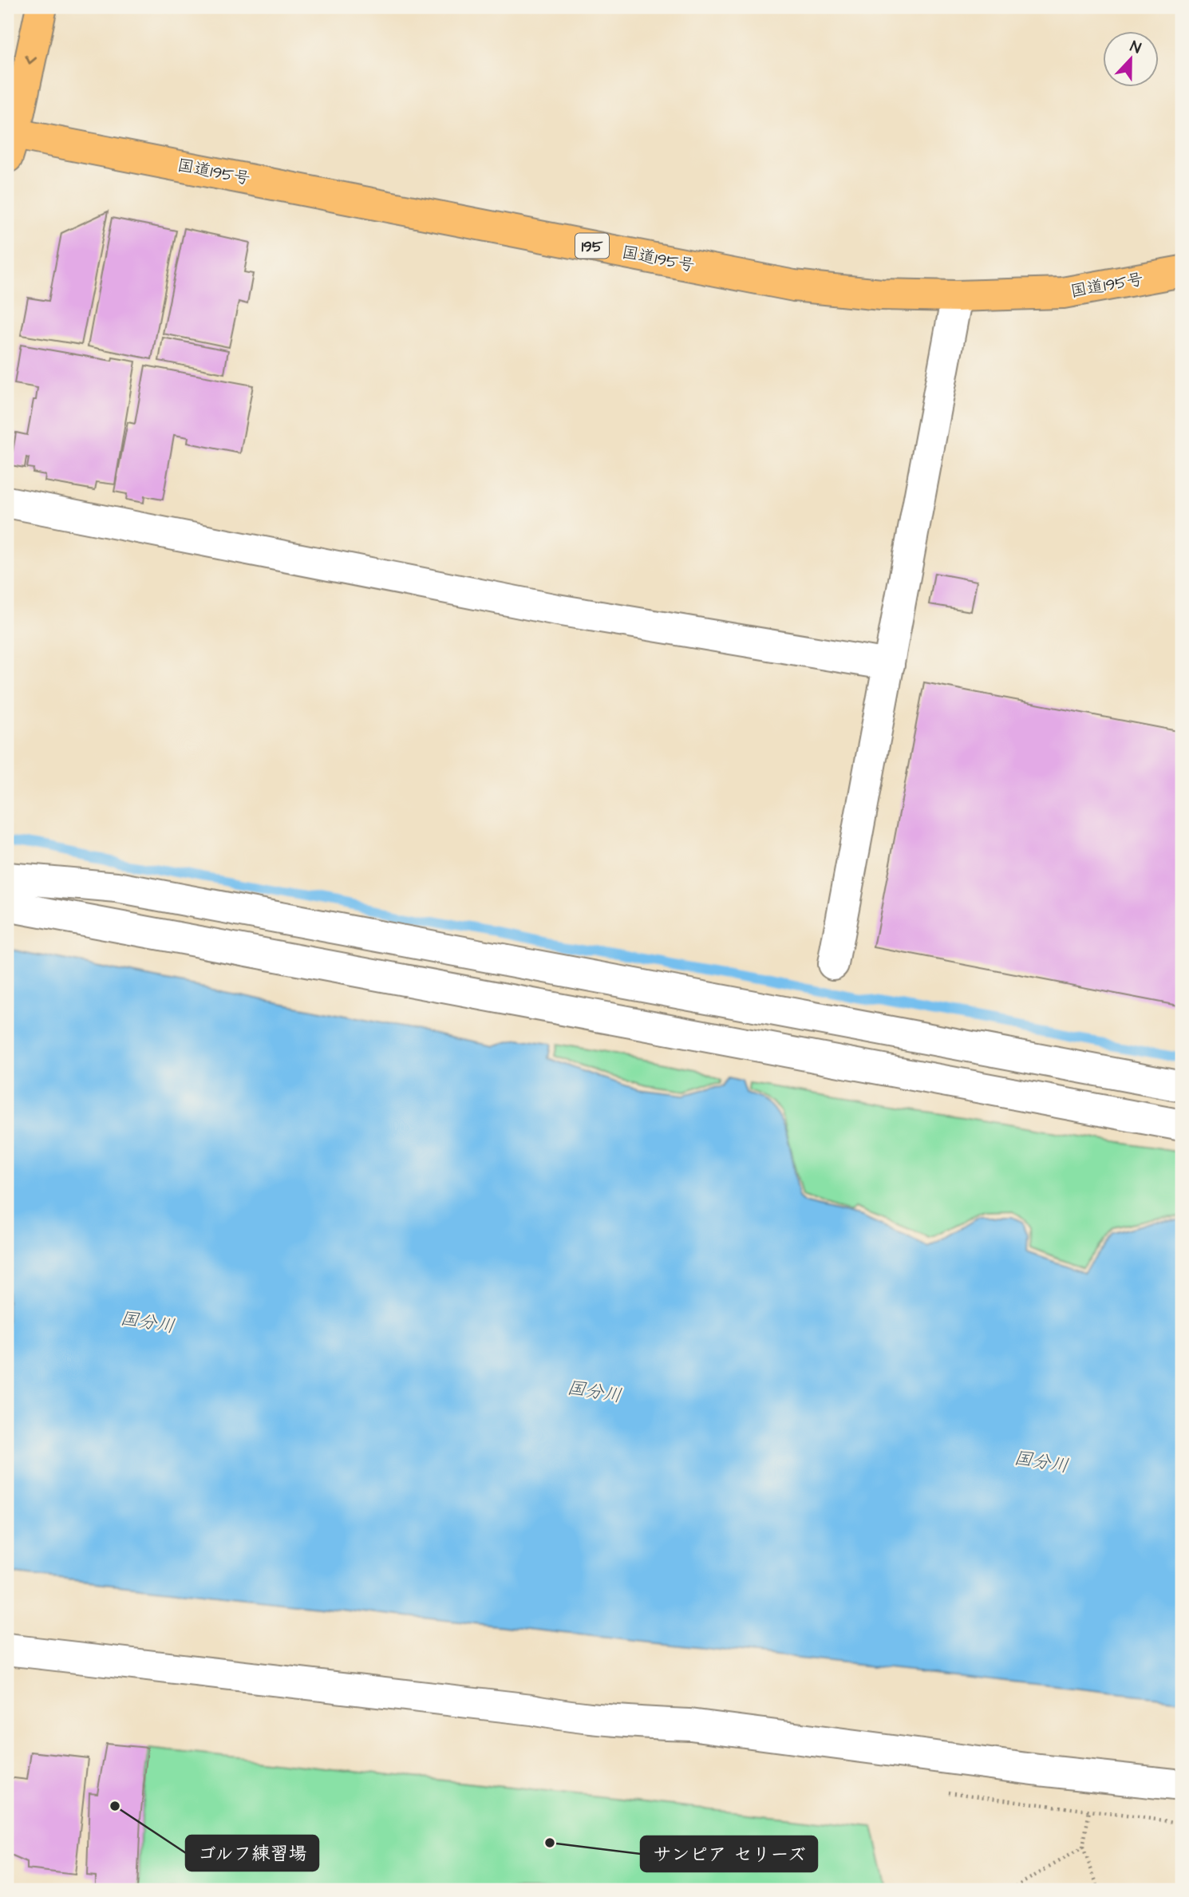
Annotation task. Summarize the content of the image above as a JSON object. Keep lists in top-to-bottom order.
{
  "streets": {
    "main road": ["国道195号", "195"]
  },
  "water": ["国分川"],
  "places": ["ゴルフ練習場", "サンピア セリーズ"],
  "north": "top"
}
